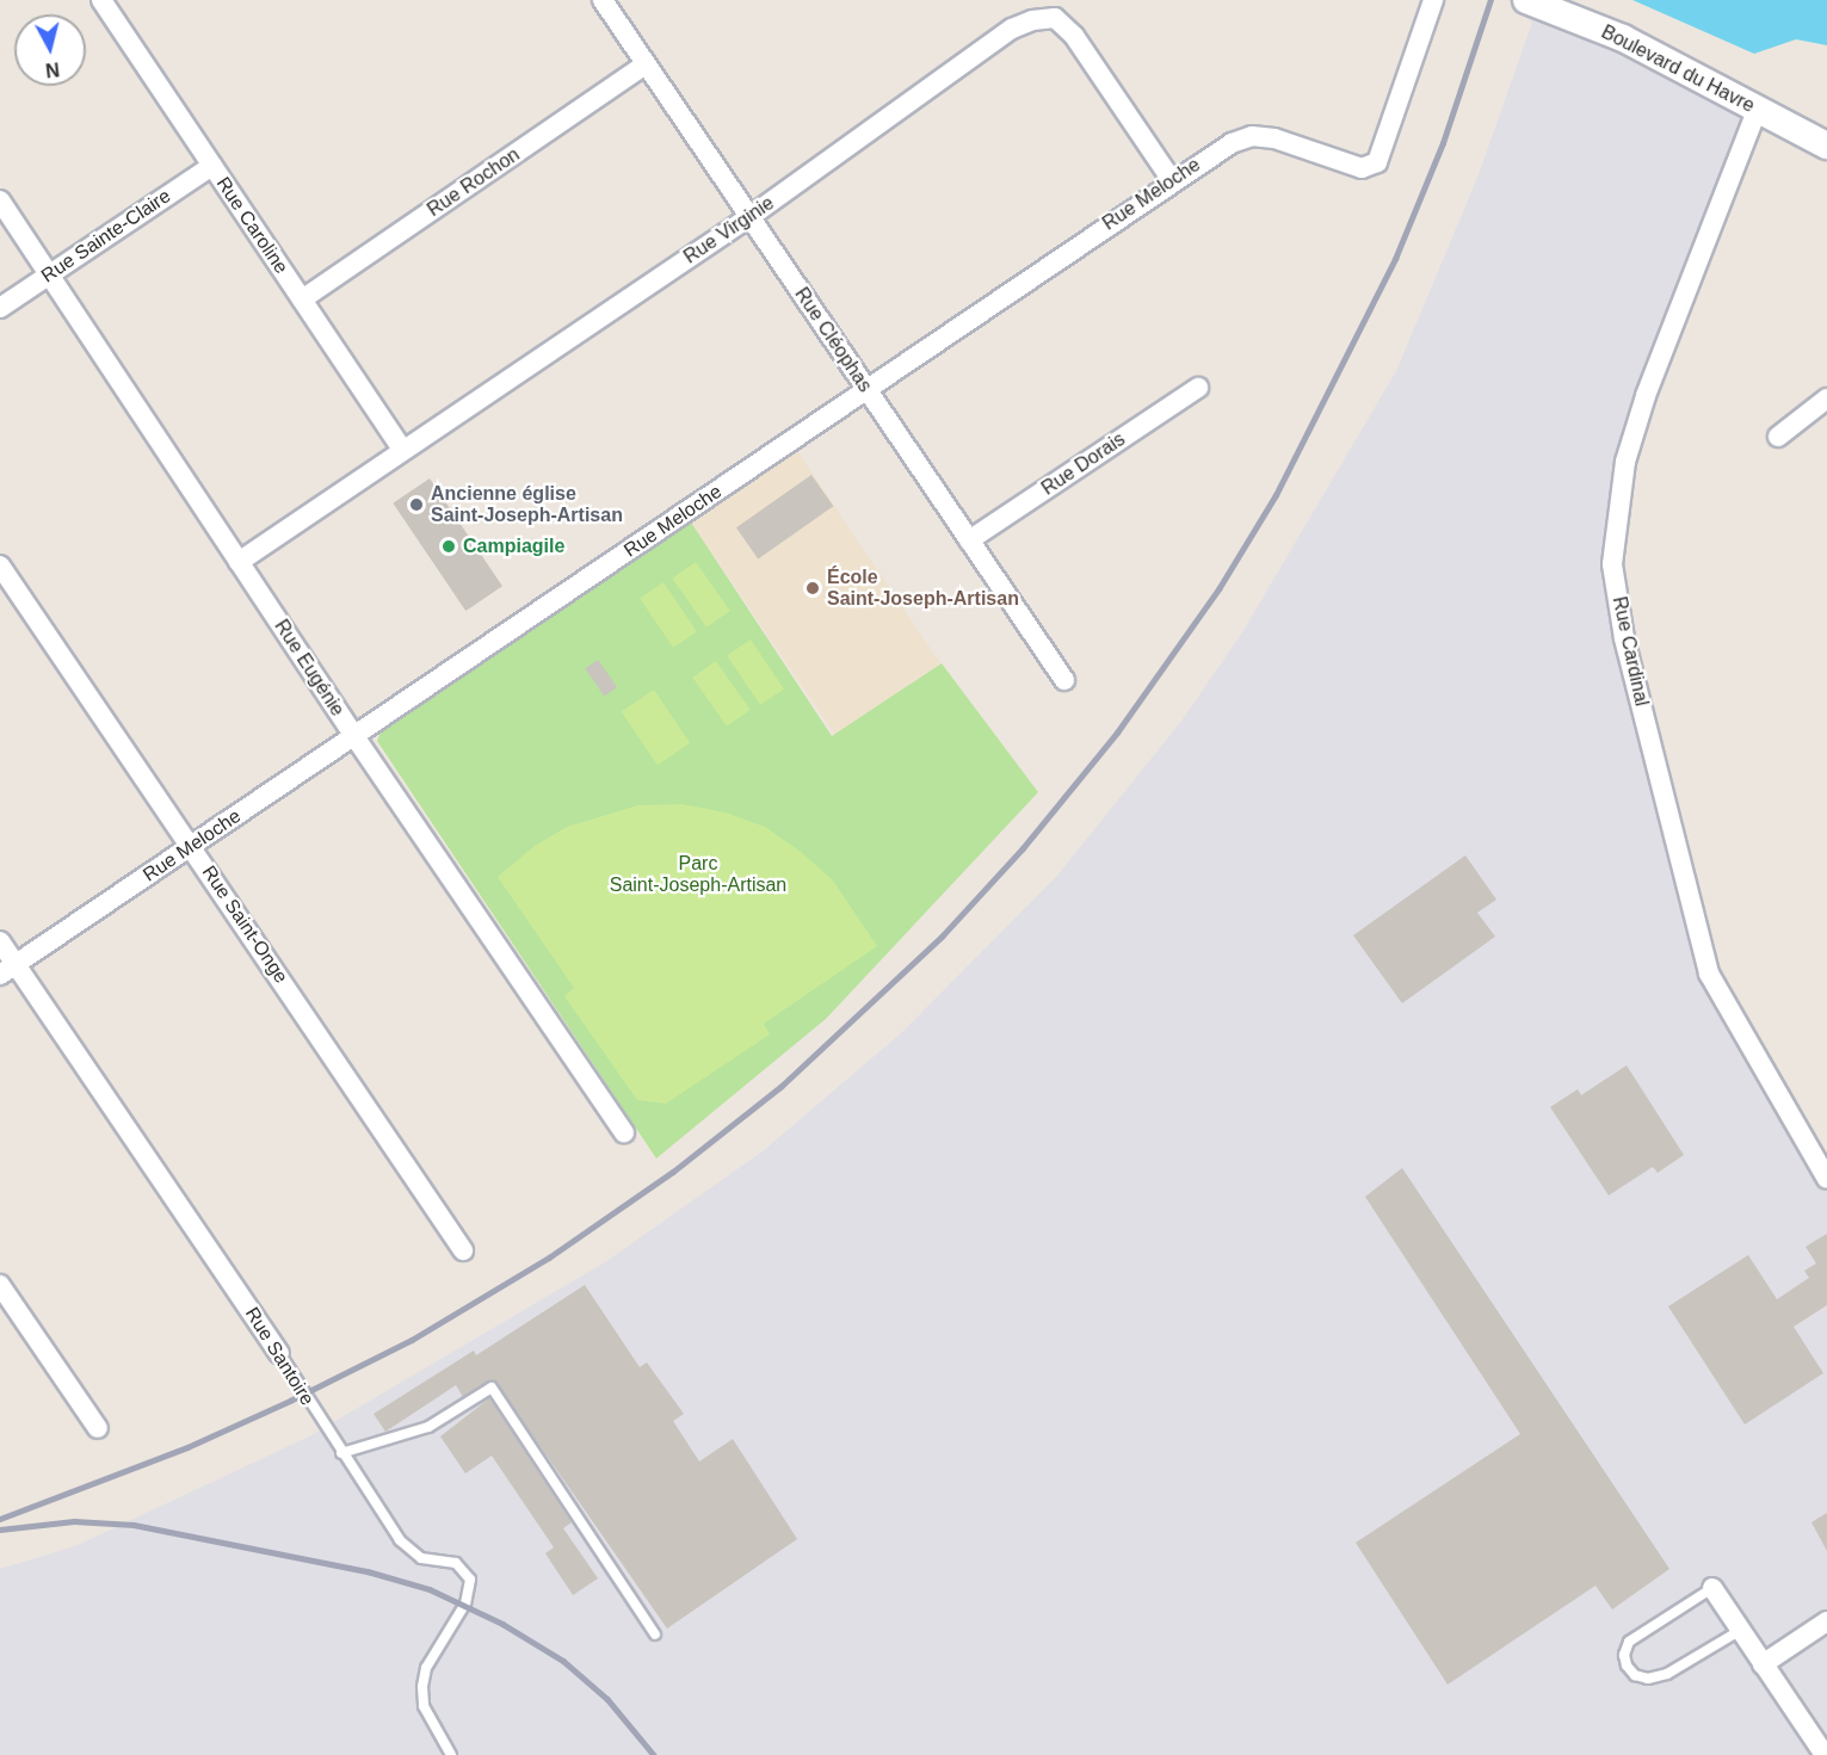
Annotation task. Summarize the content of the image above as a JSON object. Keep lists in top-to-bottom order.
{
  "streets": {
    "street": [
      "Boulevard du Havre",
      "Rue Rochon",
      "Rue Meloche",
      "Rue Caroline",
      "Rue Virginie",
      "Rue Sainte-Claire",
      "Rue Cléophas",
      "Rue Dorais",
      "Rue Cardinal",
      "Rue Eugénie",
      "Rue Saint-Onge",
      "Rue Santoire"
    ]
  },
  "crossings": [
    ["Boulevard du Havre", "Rue Cardinal"],
    ["Rue Rochon", "Rue Caroline"],
    ["Rue Rochon", "Rue Cléophas"],
    ["Rue Meloche", "Rue Virginie"],
    ["Rue Meloche", "Rue Cléophas"],
    ["Rue Meloche", "Rue Eugénie"],
    ["Rue Meloche", "Rue Saint-Onge"],
    ["Rue Meloche", "Rue Santoire"],
    ["Rue Caroline", "Rue Virginie"],
    ["Rue Caroline", "Rue Sainte-Claire"],
    ["Rue Virginie", "Rue Cléophas"],
    ["Rue Virginie", "Rue Eugénie"],
    ["Rue Sainte-Claire", "Rue Eugénie"],
    ["Rue Cléophas", "Rue Dorais"]
  ],
  "parks": ["Parc Saint-Joseph-Artisan"],
  "places": ["Ancienne église Saint-Joseph-Artisan", "Campiagile", "École Saint-Joseph-Artisan"],
  "north": "bottom"
}
